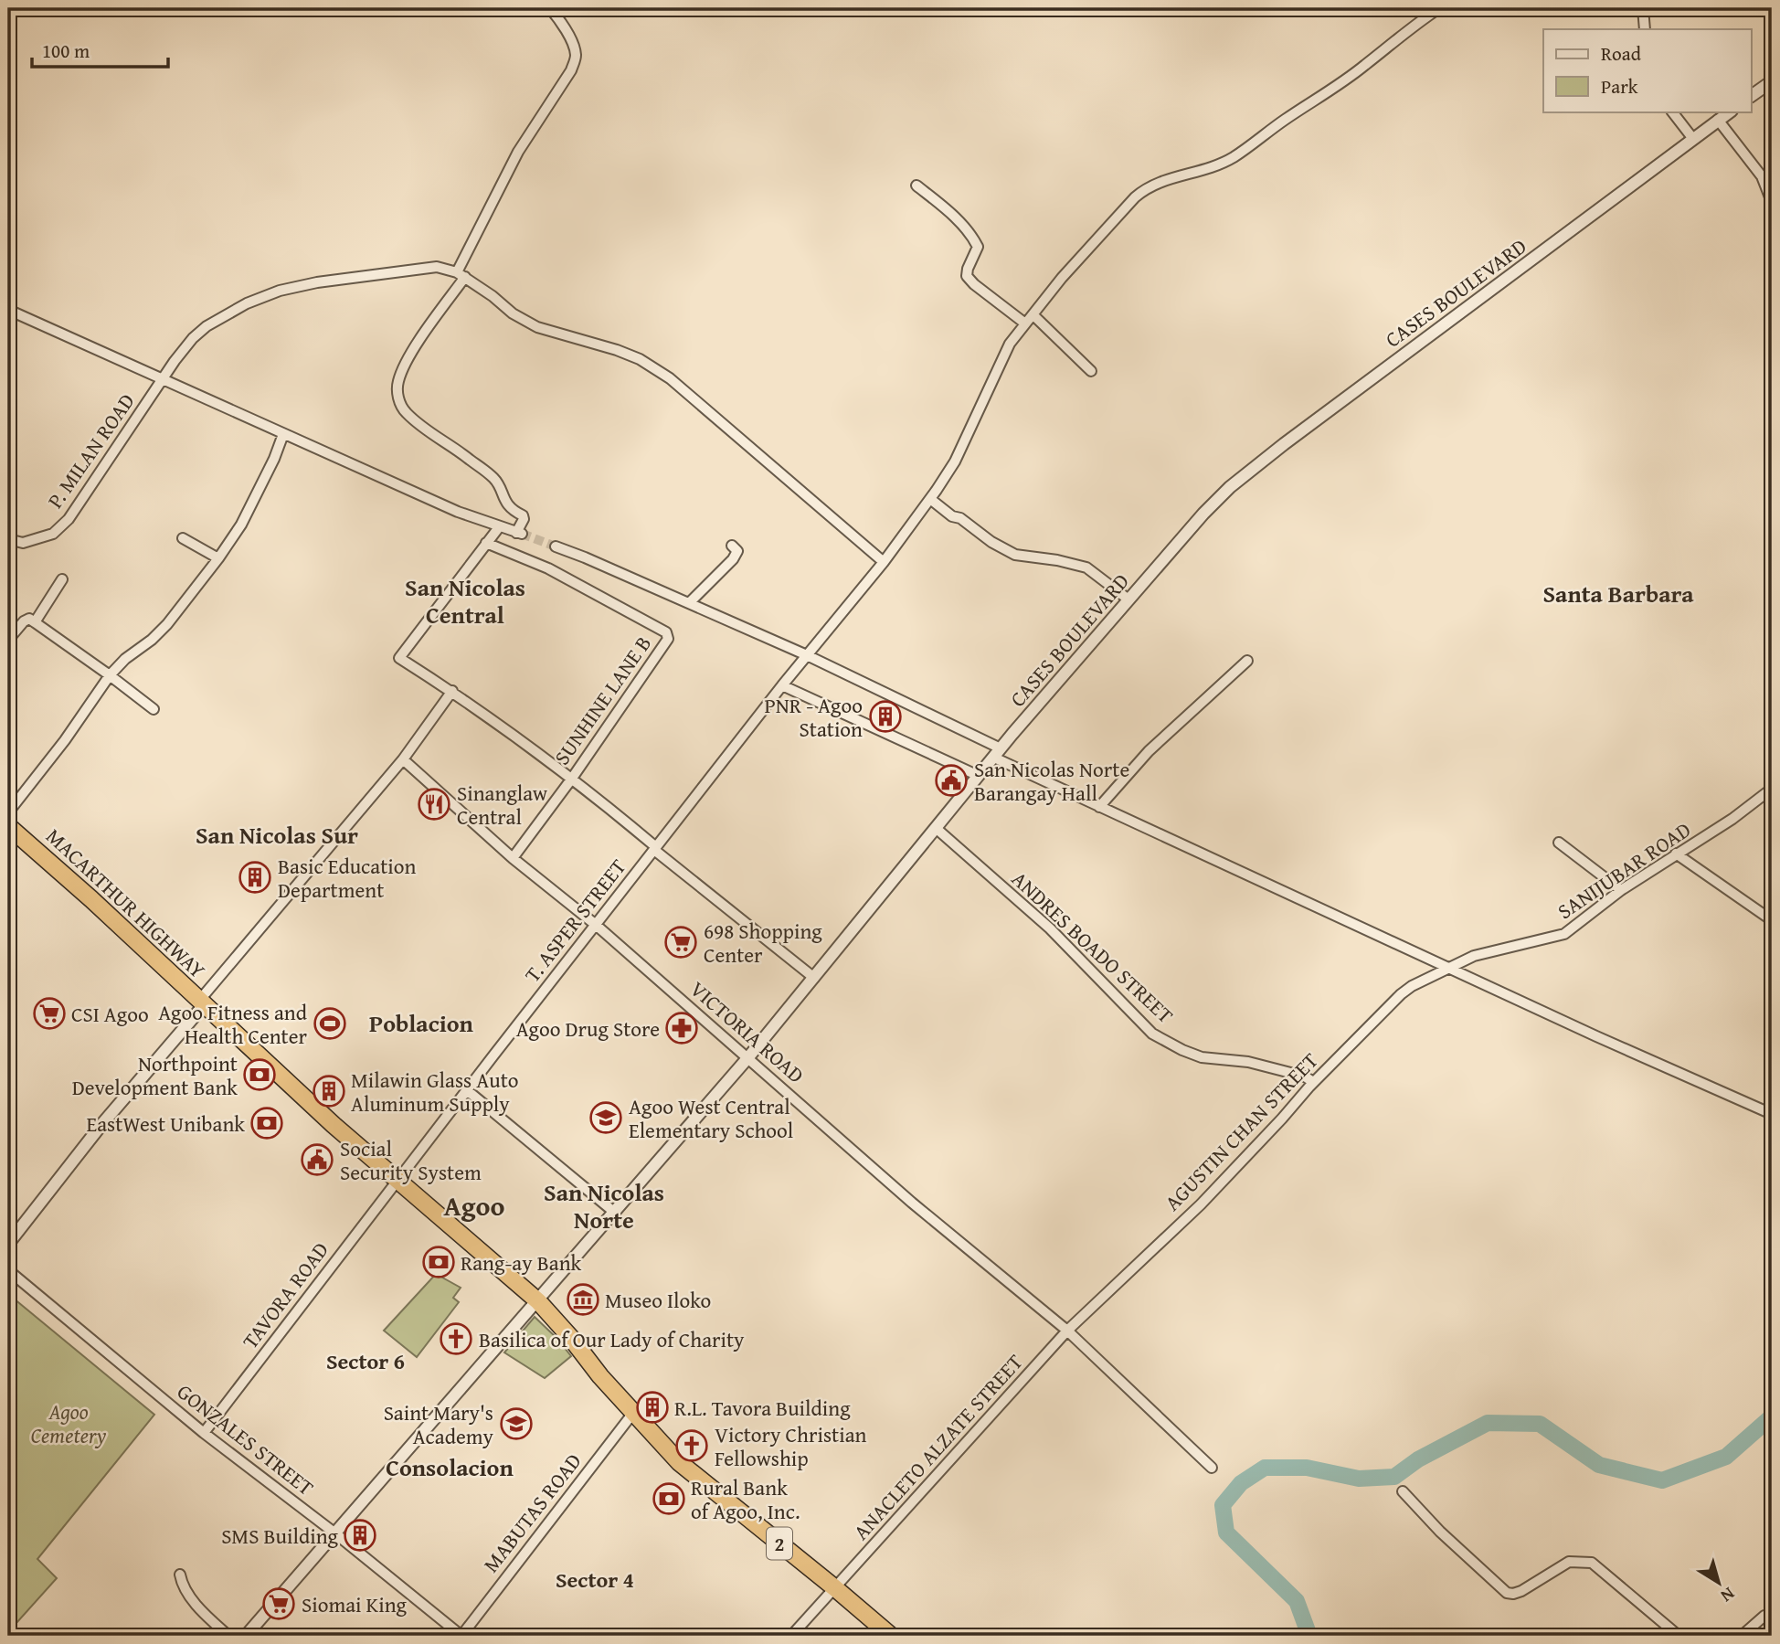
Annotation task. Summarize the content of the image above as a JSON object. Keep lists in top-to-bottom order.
{
  "streets": {
    "highway": ["MACARTHUR HIGHWAY", "2"],
    "street": [
      "CASES BOULEVARD",
      "P. MILAN ROAD",
      "SUNHINE LANE B",
      "SANIJUBAR ROAD",
      "T. ASPER STREET",
      "ANDRES BOADO STREET",
      "VICTORIA ROAD",
      "AGUSTIN CHAN STREET",
      "TAVORA ROAD",
      "GONZALES STREET",
      "ANACLETO ALZATE STREET",
      "MABUTAS ROAD"
    ]
  },
  "crossings": [
    ["CASES BOULEVARD", "MACARTHUR HIGHWAY"],
    ["CASES BOULEVARD", "ANDRES BOADO STREET"],
    ["CASES BOULEVARD", "VICTORIA ROAD"],
    ["CASES BOULEVARD", "GONZALES STREET"],
    ["SUNHINE LANE B", "VICTORIA ROAD"],
    ["SANIJUBAR ROAD", "AGUSTIN CHAN STREET"],
    ["MACARTHUR HIGHWAY", "T. ASPER STREET"],
    ["MACARTHUR HIGHWAY", "TAVORA ROAD"],
    ["MACARTHUR HIGHWAY", "ANACLETO ALZATE STREET"],
    ["MACARTHUR HIGHWAY", "MABUTAS ROAD"],
    ["T. ASPER STREET", "VICTORIA ROAD"],
    ["T. ASPER STREET", "TAVORA ROAD"],
    ["ANDRES BOADO STREET", "AGUSTIN CHAN STREET"],
    ["VICTORIA ROAD", "AGUSTIN CHAN STREET"],
    ["VICTORIA ROAD", "ANACLETO ALZATE STREET"],
    ["AGUSTIN CHAN STREET", "ANACLETO ALZATE STREET"],
    ["TAVORA ROAD", "GONZALES STREET"],
    ["GONZALES STREET", "MABUTAS ROAD"]
  ],
  "districts": [
    "San Nicolas Central",
    "Santa Barbara",
    "San Nicolas Sur",
    "Poblacion",
    "San Nicolas Norte",
    "Agoo",
    "Sector 6",
    "Consolacion",
    "Sector 4"
  ],
  "parks": ["Agoo Cemetery"],
  "places": {
    "building": [
      "PNR - Agoo Station",
      "Basic Education Department",
      "Milawin Glass Auto Aluminum Supply",
      "R.L. Tavora Building",
      "SMS Building"
    ],
    "public building": ["San Nicolas Norte Barangay Hall", "Social Security System"],
    "restaurant": ["Sinanglaw Central"],
    "supermarket": ["698 Shopping Center", "CSI Agoo", "Siomai King"],
    "sports": ["Agoo Fitness and Health Center"],
    "pharmacy": ["Agoo Drug Store"],
    "bank": [
      "Northpoint Development Bank",
      "EastWest Unibank",
      "Rang-ay Bank",
      "Rural Bank of Agoo, Inc."
    ],
    "school or university": ["Agoo West Central Elementary School", "Saint Mary's Academy"],
    "museum": ["Museo Iloko"],
    "church": ["Basilica of Our Lady of Charity", "Victory Christian Fellowship"]
  },
  "legend": ["Road", "Park"],
  "scale_bar": "100 m",
  "north": "bottom right"
}
